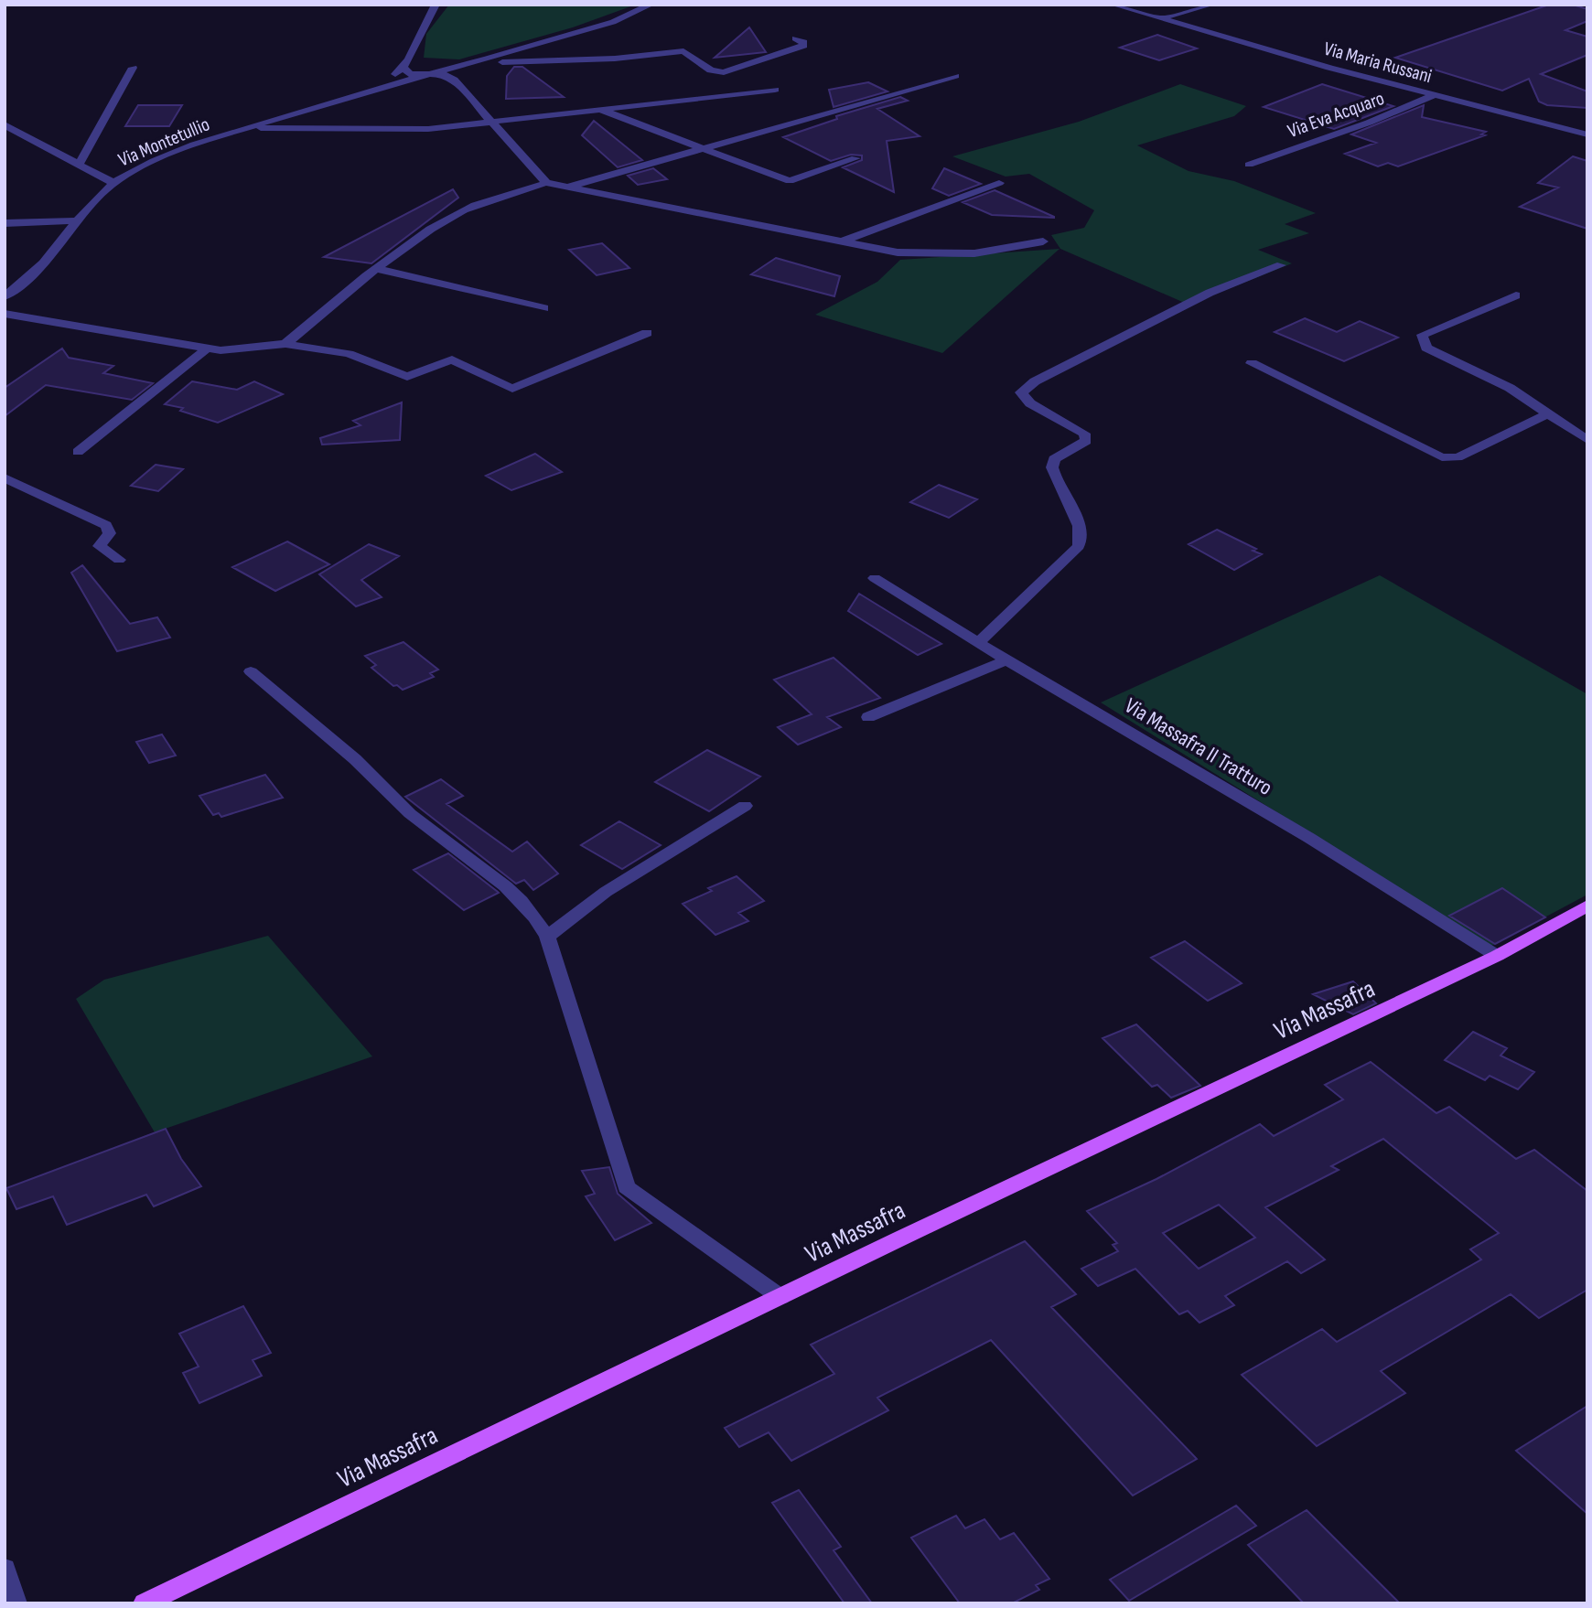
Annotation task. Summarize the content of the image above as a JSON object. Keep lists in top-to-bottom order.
{
  "streets": {
    "main road": ["Via Massafra"],
    "street": [
      "Via Maria Russani",
      "Via Eva Acquaro",
      "Via Montetullio",
      "Via Massafra II Tratturo"
    ]
  },
  "crossings": [
    ["Via Maria Russani", "Via Eva Acquaro"],
    ["Via Massafra II Tratturo", "Via Massafra"]
  ]
}
